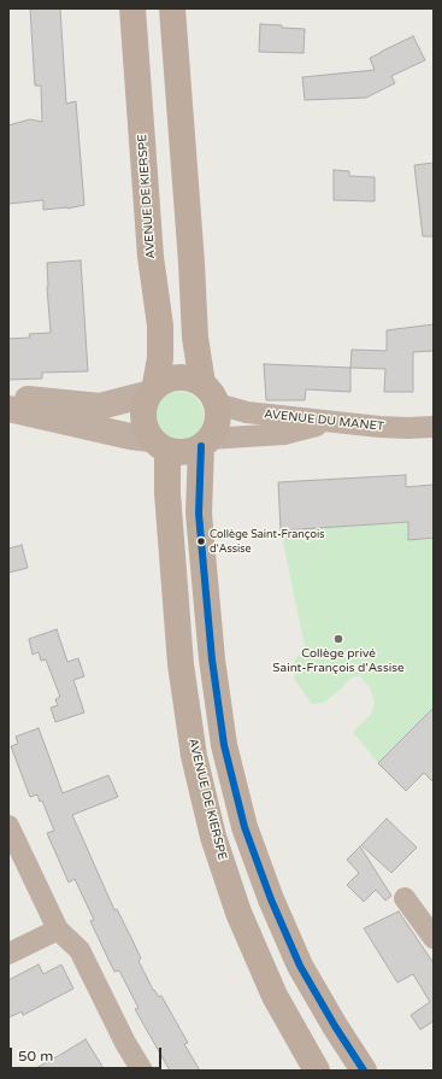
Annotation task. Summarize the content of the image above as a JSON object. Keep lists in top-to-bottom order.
{
  "streets": {
    "main road": ["AVENUE DE KIERSPE"],
    "street": ["AVENUE DU MANET"]
  },
  "crossings": [
    ["AVENUE DE KIERSPE", "AVENUE DU MANET"]
  ],
  "places": ["Collège Saint-François d'Assise", "Collège privé Saint-François d'Assise"],
  "scale_bar": "50 m"
}
